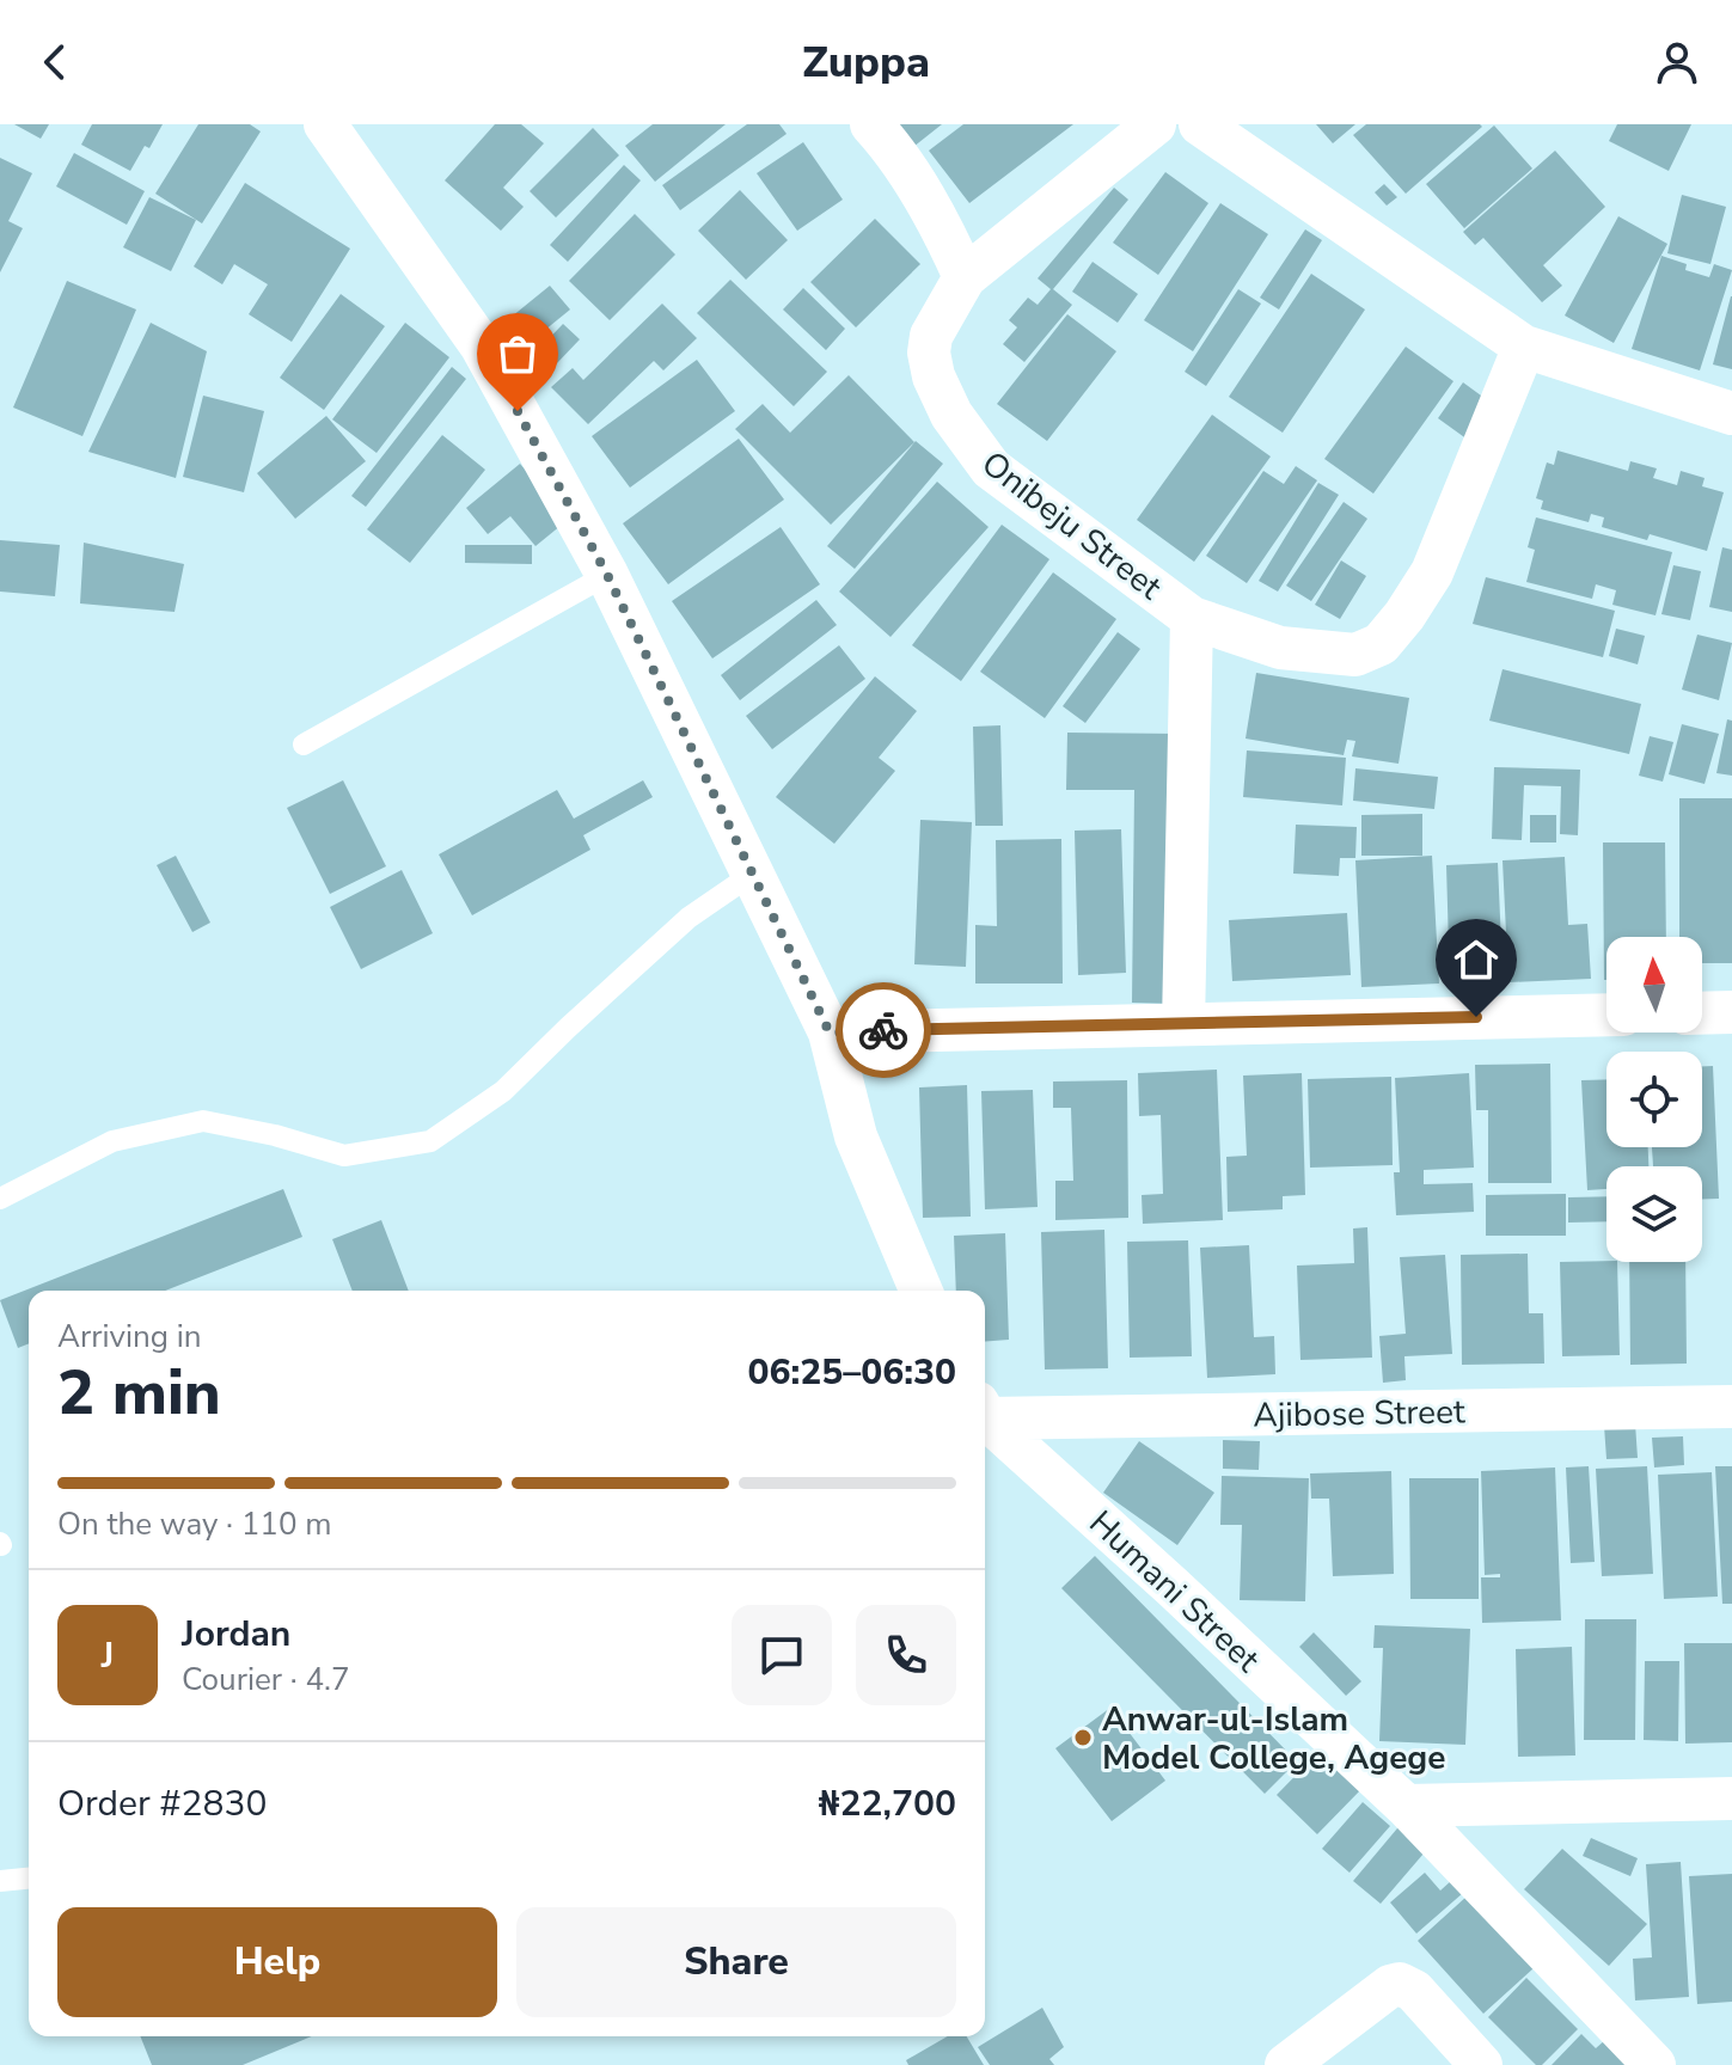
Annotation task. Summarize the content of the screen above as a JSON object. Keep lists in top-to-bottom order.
{
  "streets": {
    "street": ["Onibeju Street", "Ajibose Street", "Humani Street"]
  },
  "places": ["Anwar-ul-Islam Model College, Agege"],
  "north": "top",
  "page": {
    "header": "Zuppa",
    "heading": ["2 min", "Arriving in", "06:25–06:30"],
    "panel": [
      "Jordan",
      "Courier · 4.7",
      "Order #2830",
      "₦22,700"
    ],
    "bar": "On the way · 110 m",
    "round": "J",
    "buttons": ["Help", "Share"]
  }
}
